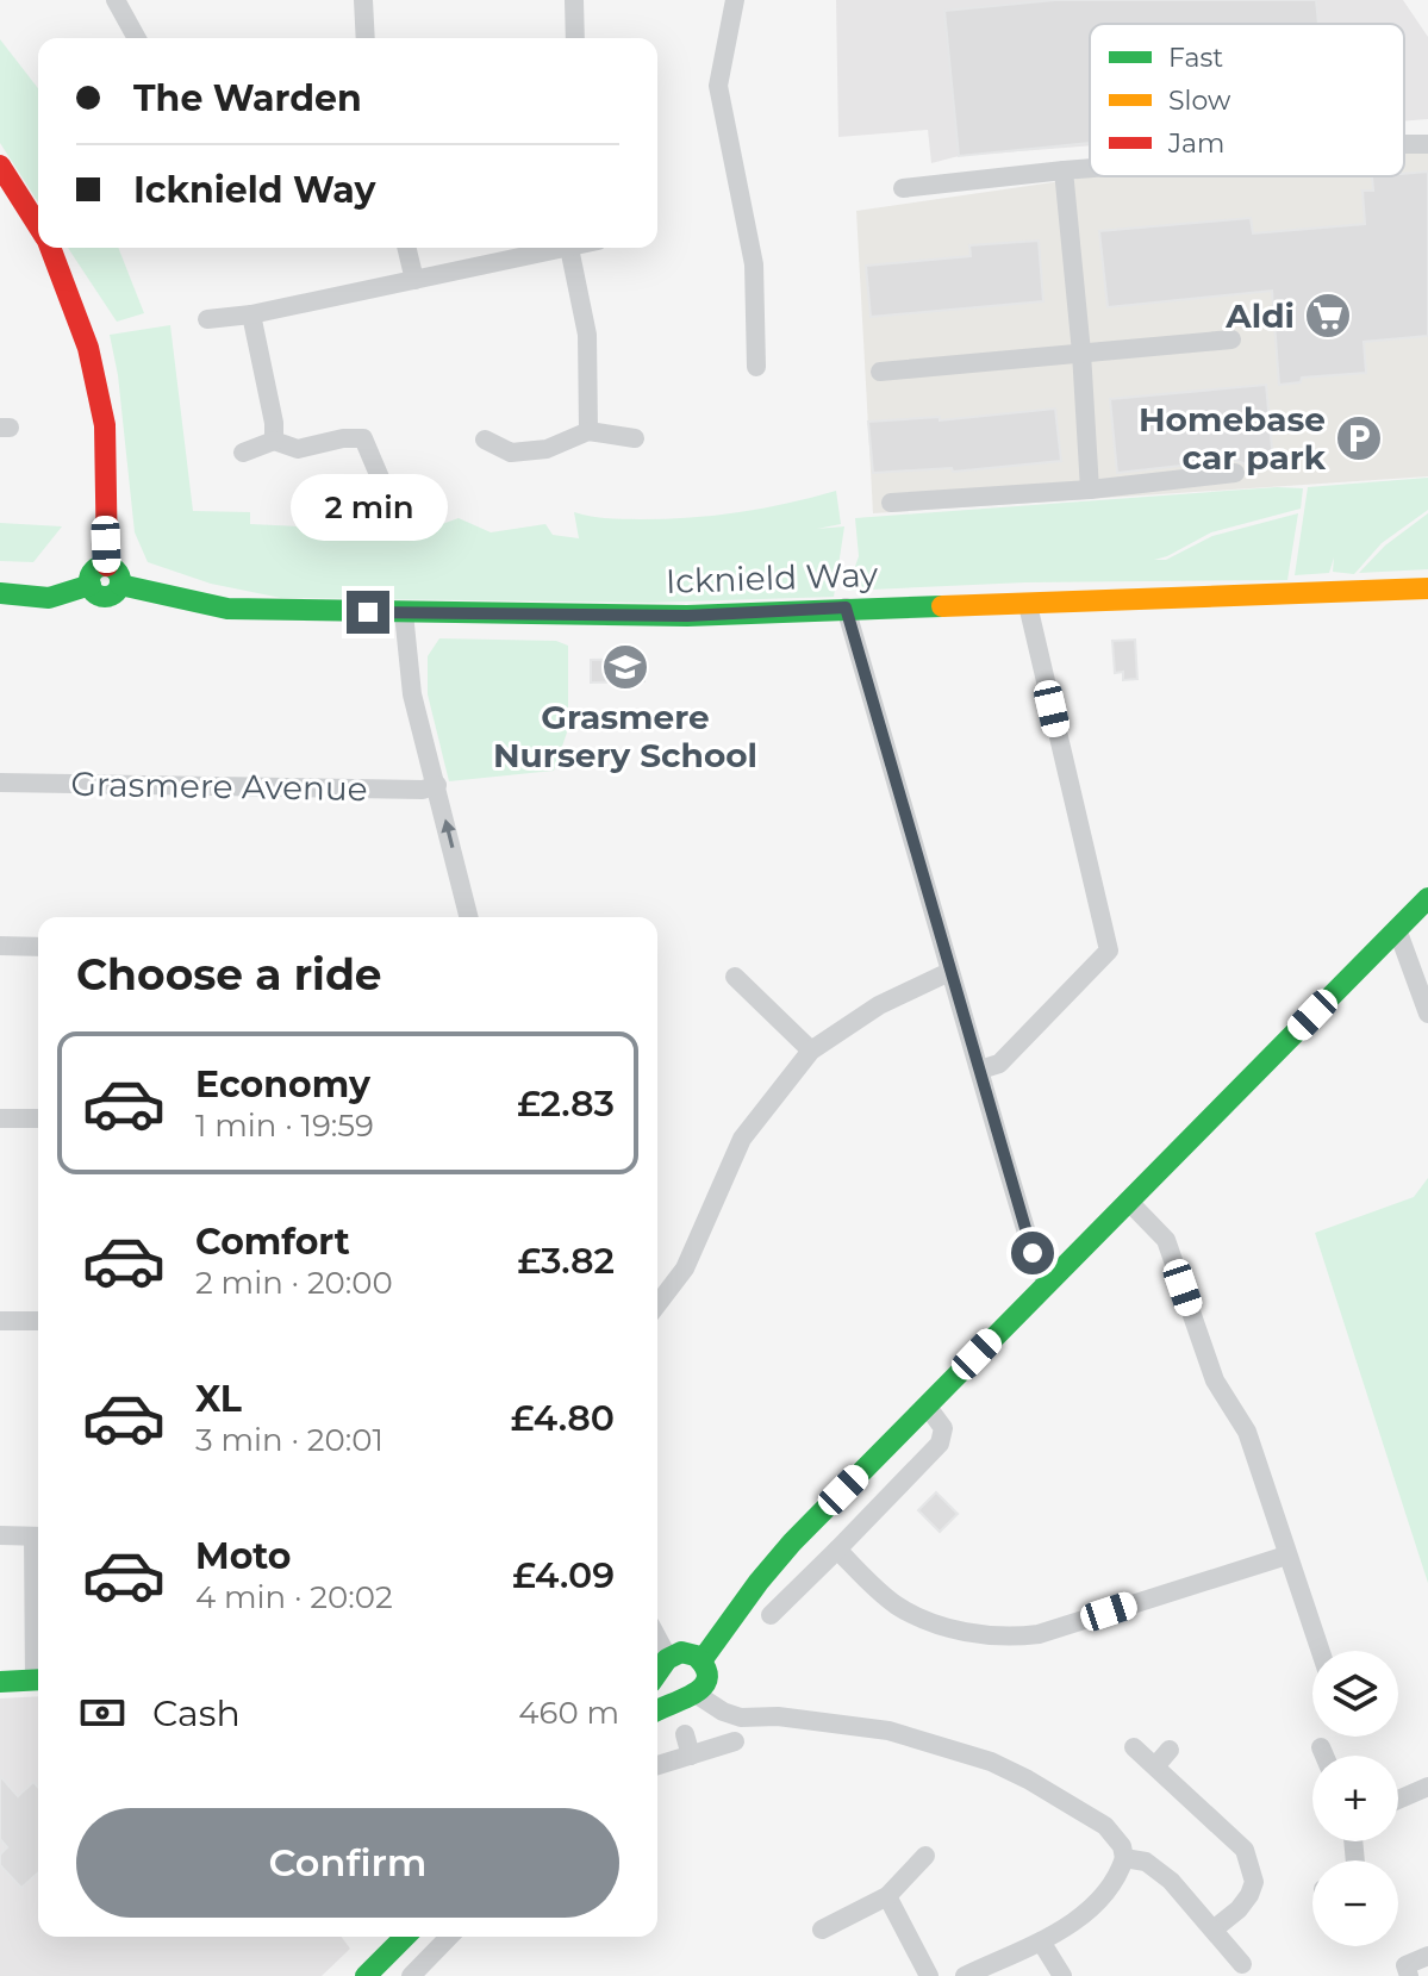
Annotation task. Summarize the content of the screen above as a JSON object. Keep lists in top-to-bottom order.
{
  "streets": {
    "main road": ["Icknield Way"],
    "street": ["Grasmere Avenue"]
  },
  "places": {
    "supermarket": ["Aldi"],
    "parking": ["Homebase car park"],
    "school or university": ["Grasmere Nursery School"]
  },
  "legend": ["Fast", "Slow", "Jam"],
  "page": {
    "banner": ["The Warden", "Icknield Way"],
    "bubble": "2 min",
    "heading": "Choose a ride",
    "list": [
      {
        "name": "Economy",
        "note": "1 min · 19:59",
        "value": "£2.83"
      },
      {
        "name": "Comfort",
        "note": "2 min · 20:00",
        "value": "£3.82"
      },
      {
        "name": "XL",
        "note": "3 min · 20:01",
        "value": "£4.80"
      },
      {
        "name": "Moto",
        "note": "4 min · 20:02",
        "value": "£4.09"
      }
    ],
    "map_buttons": ["+", "−"],
    "pay": ["Cash", "460 m"],
    "buttons": "Confirm"
  }
}
